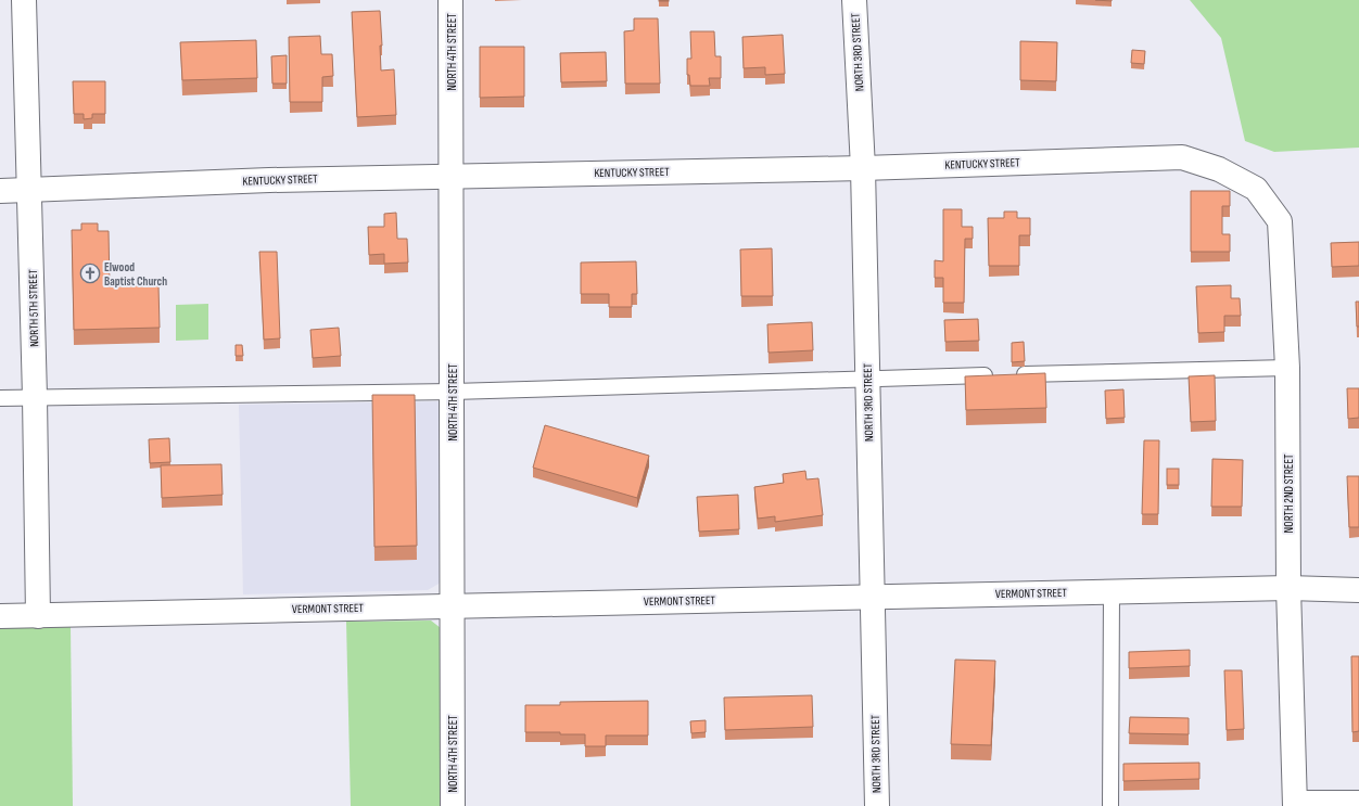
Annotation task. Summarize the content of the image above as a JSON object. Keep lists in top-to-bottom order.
{
  "streets": {
    "street": [
      "NORTH 4TH STREET",
      "NORTH 3RD STREET",
      "KENTUCKY STREET",
      "NORTH 5TH STREET",
      "NORTH 2ND STREET",
      "VERMONT STREET"
    ]
  },
  "crossings": [
    ["NORTH 4TH STREET", "KENTUCKY STREET"],
    ["NORTH 4TH STREET", "VERMONT STREET"],
    ["NORTH 3RD STREET", "KENTUCKY STREET"],
    ["NORTH 3RD STREET", "VERMONT STREET"],
    ["KENTUCKY STREET", "NORTH 5TH STREET"],
    ["KENTUCKY STREET", "NORTH 2ND STREET"],
    ["NORTH 5TH STREET", "VERMONT STREET"],
    ["NORTH 2ND STREET", "VERMONT STREET"]
  ],
  "places": {
    "church": ["Elwood Baptist Church"]
  }
}
